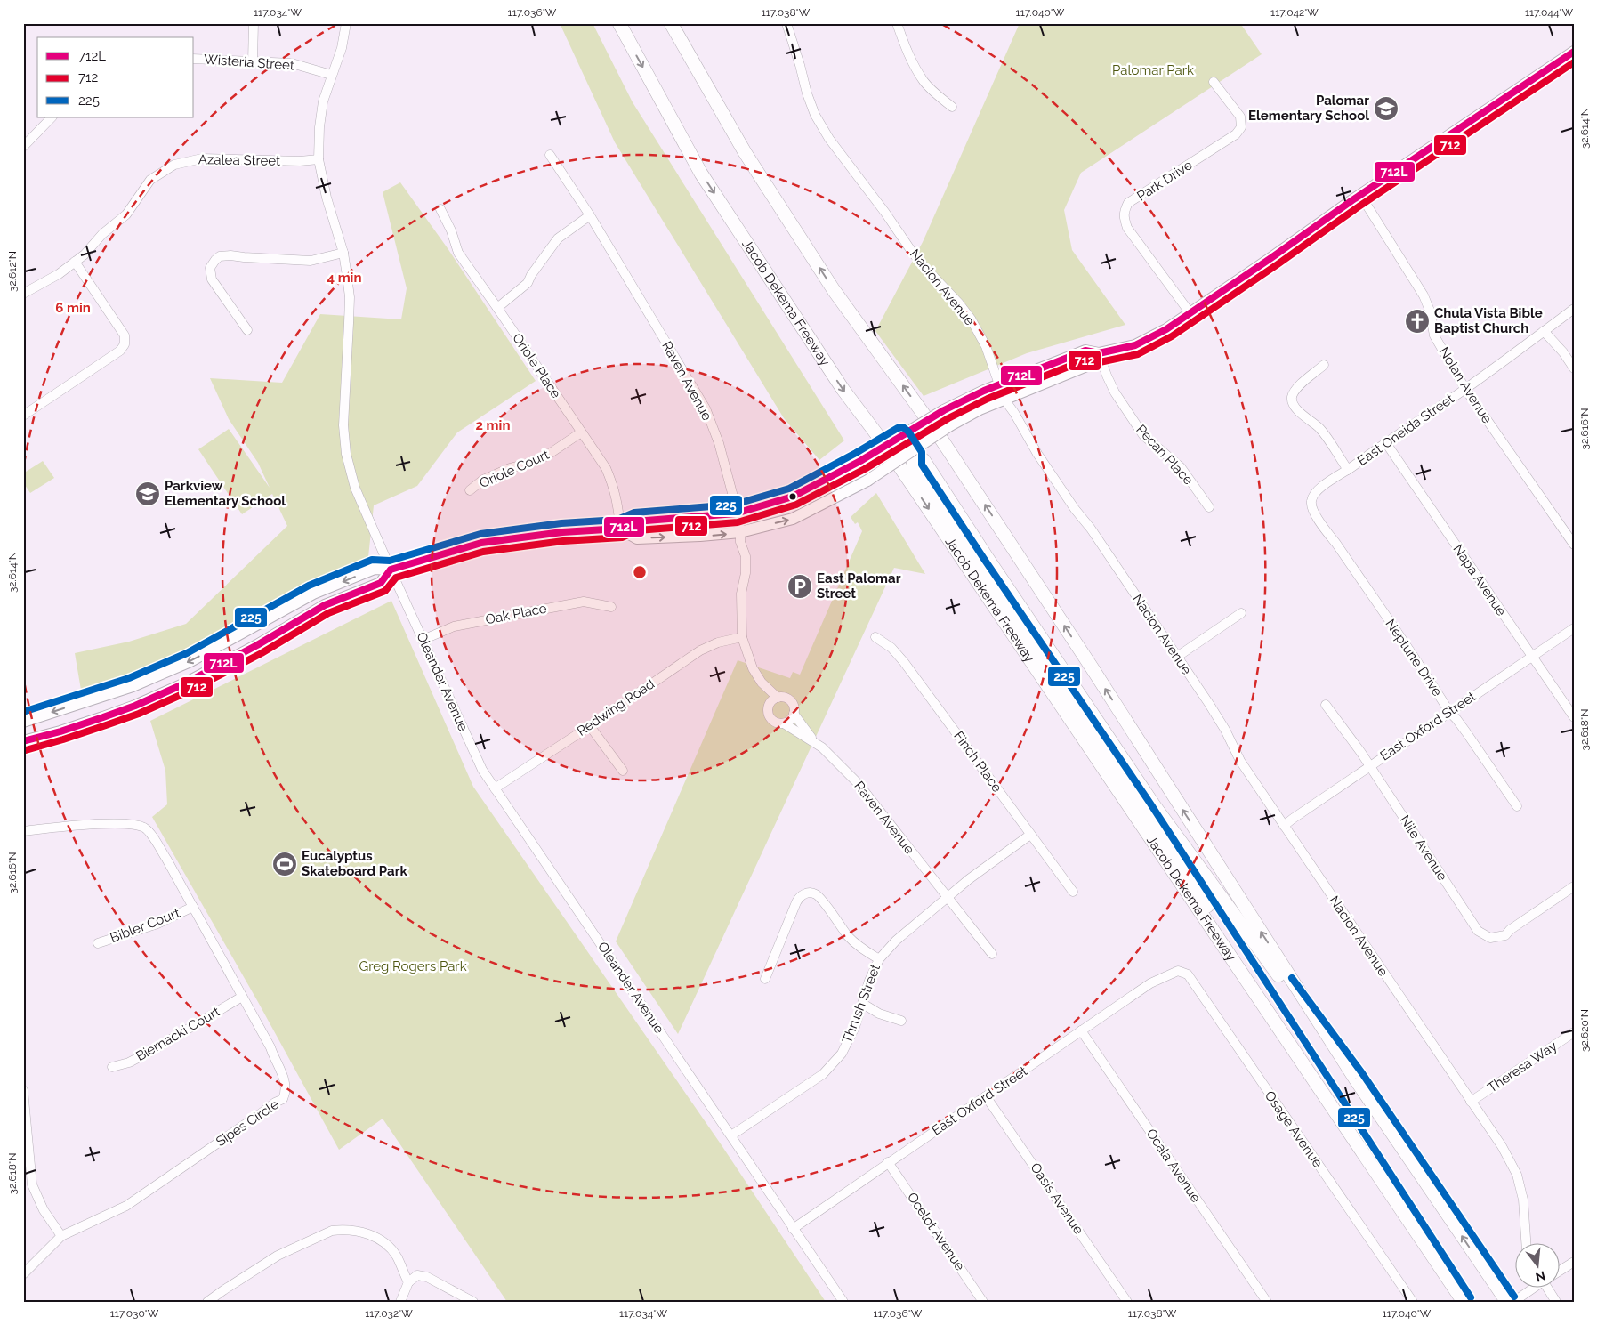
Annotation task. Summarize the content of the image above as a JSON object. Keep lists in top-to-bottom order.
{
  "streets": {
    "highway": ["Jacob Dekema Freeway"],
    "street": [
      "Wisteria Street",
      "Azalea Street",
      "Park Drive",
      "Nacion Avenue",
      "Oriole Place",
      "Raven Avenue",
      "Nolan Avenue",
      "East Oneida Street",
      "Pecan Place",
      "Oriole Court",
      "Napa Avenue",
      "Oak Place",
      "Neptune Drive",
      "Oleander Avenue",
      "Redwing Road",
      "East Oxford Street",
      "Finch Place",
      "Nile Avenue",
      "Bibler Court",
      "Thrush Street",
      "Biernacki Court",
      "Theresa Way",
      "Sipes Circle",
      "Osage Avenue",
      "Ocala Avenue",
      "Oasis Avenue",
      "Ocelot Avenue"
    ]
  },
  "crossings": [
    ["Wisteria Street", "Oleander Avenue"],
    ["Azalea Street", "Oleander Avenue"],
    ["Nacion Avenue", "East Oxford Street"],
    ["Nacion Avenue", "Theresa Way"],
    ["Oriole Place", "Oriole Court"],
    ["Raven Avenue", "Redwing Road"],
    ["Raven Avenue", "Thrush Street"],
    ["Nolan Avenue", "East Oneida Street"],
    ["East Oneida Street", "Napa Avenue"],
    ["East Oneida Street", "Neptune Drive"],
    ["Napa Avenue", "East Oxford Street"],
    ["Oak Place", "Oleander Avenue"],
    ["Neptune Drive", "East Oxford Street"],
    ["Oleander Avenue", "Redwing Road"],
    ["Oleander Avenue", "East Oxford Street"],
    ["Oleander Avenue", "Thrush Street"],
    ["East Oxford Street", "Nile Avenue"],
    ["East Oxford Street", "Osage Avenue"],
    ["East Oxford Street", "Ocala Avenue"],
    ["East Oxford Street", "Oasis Avenue"],
    ["East Oxford Street", "Ocelot Avenue"],
    ["Finch Place", "Thrush Street"],
    ["Bibler Court", "Sipes Circle"],
    ["Biernacki Court", "Sipes Circle"]
  ],
  "parks": ["Palomar Park", "Greg Rogers Park"],
  "places": {
    "school or university": ["Palomar Elementary School", "Parkview Elementary School"],
    "church": ["Chula Vista Bible Baptist Church"],
    "parking": ["East Palomar Street"],
    "sports": ["Eucalyptus Skateboard Park"]
  },
  "lines": ["transit line 712L", "transit line 712", "transit line 225"],
  "legend": ["712L", "712", "225"],
  "north": "bottom",
  "coordinates": [
    "117.034°W",
    "117.036°W",
    "117.038°W",
    "117.040°W",
    "117.042°W",
    "117.044°W",
    "32.614°N",
    "32.612°N",
    "32.616°N",
    "32.618°N",
    "32.620°N",
    "117.030°W",
    "117.032°W"
  ],
  "rings": ["4 min", "6 min", "2 min"]
}
